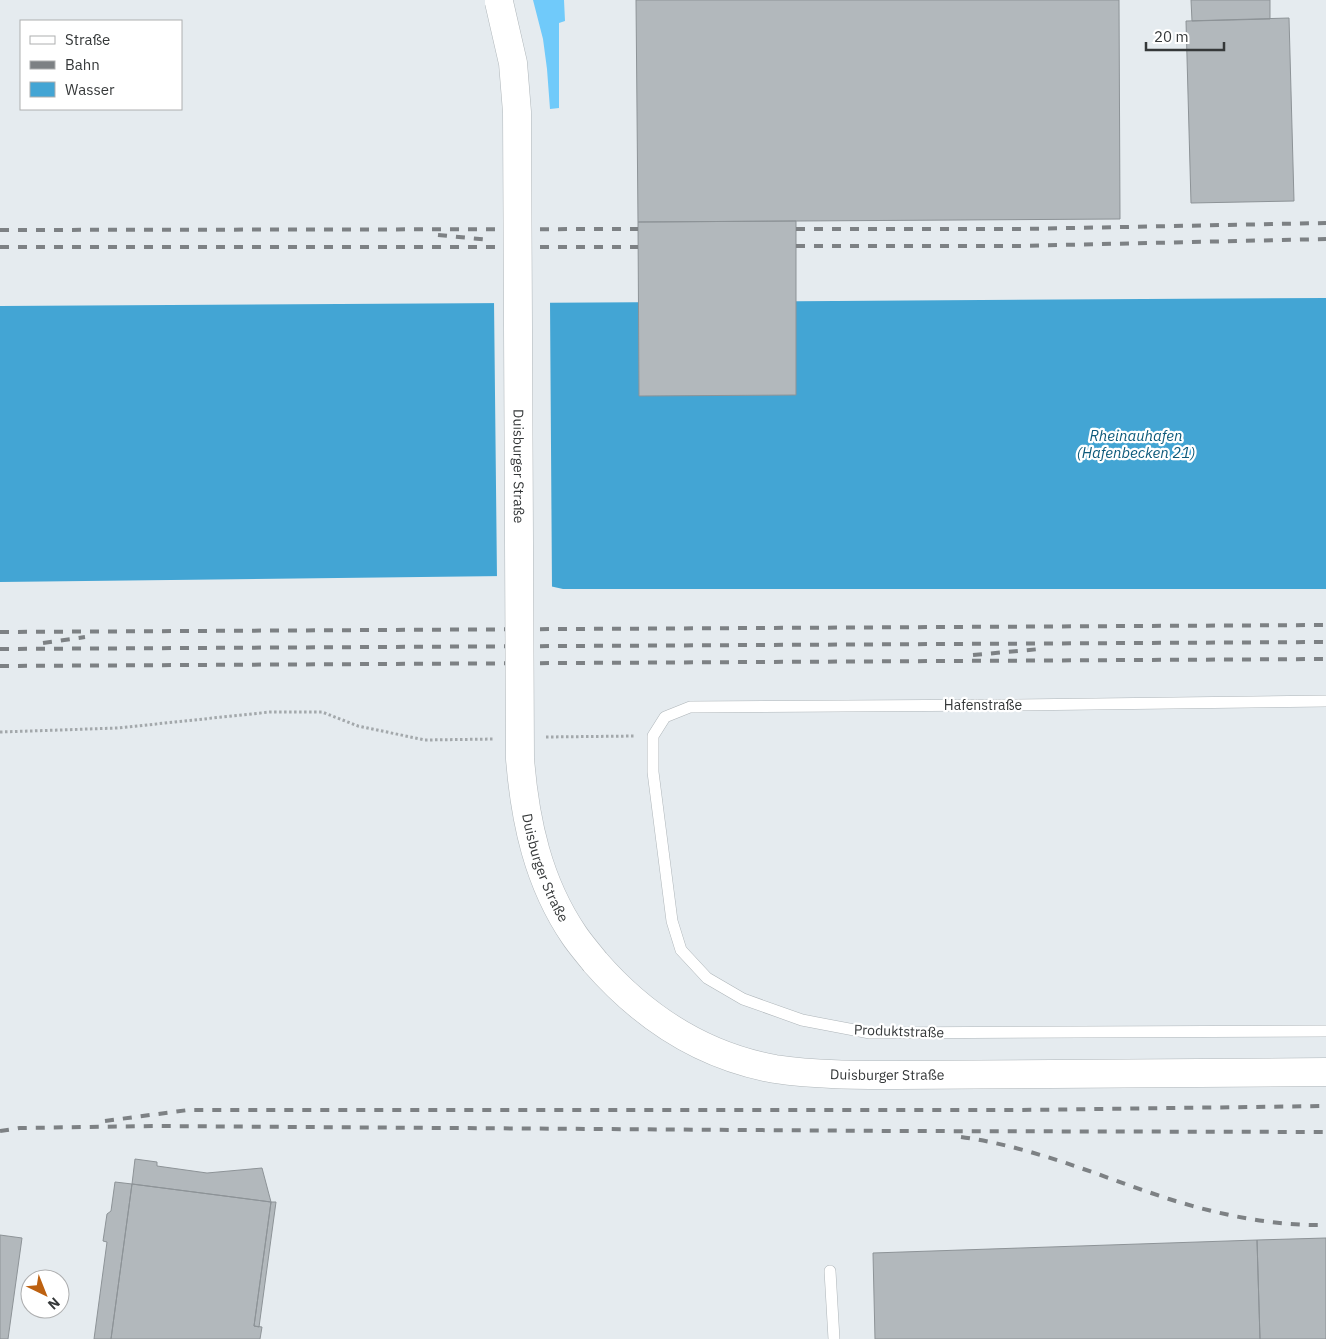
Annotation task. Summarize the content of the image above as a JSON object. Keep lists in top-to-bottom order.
{
  "streets": {
    "street": ["Duisburger Straße"],
    "lane": ["Hafenstraße", "Produktstraße"]
  },
  "crossings": [
    ["Hafenstraße", "Produktstraße"]
  ],
  "water": ["Rheinauhafen (Hafenbecken 21)"],
  "legend": ["Straße", "Bahn", "Wasser"],
  "scale_bar": "20 m",
  "north": "bottom right"
}
